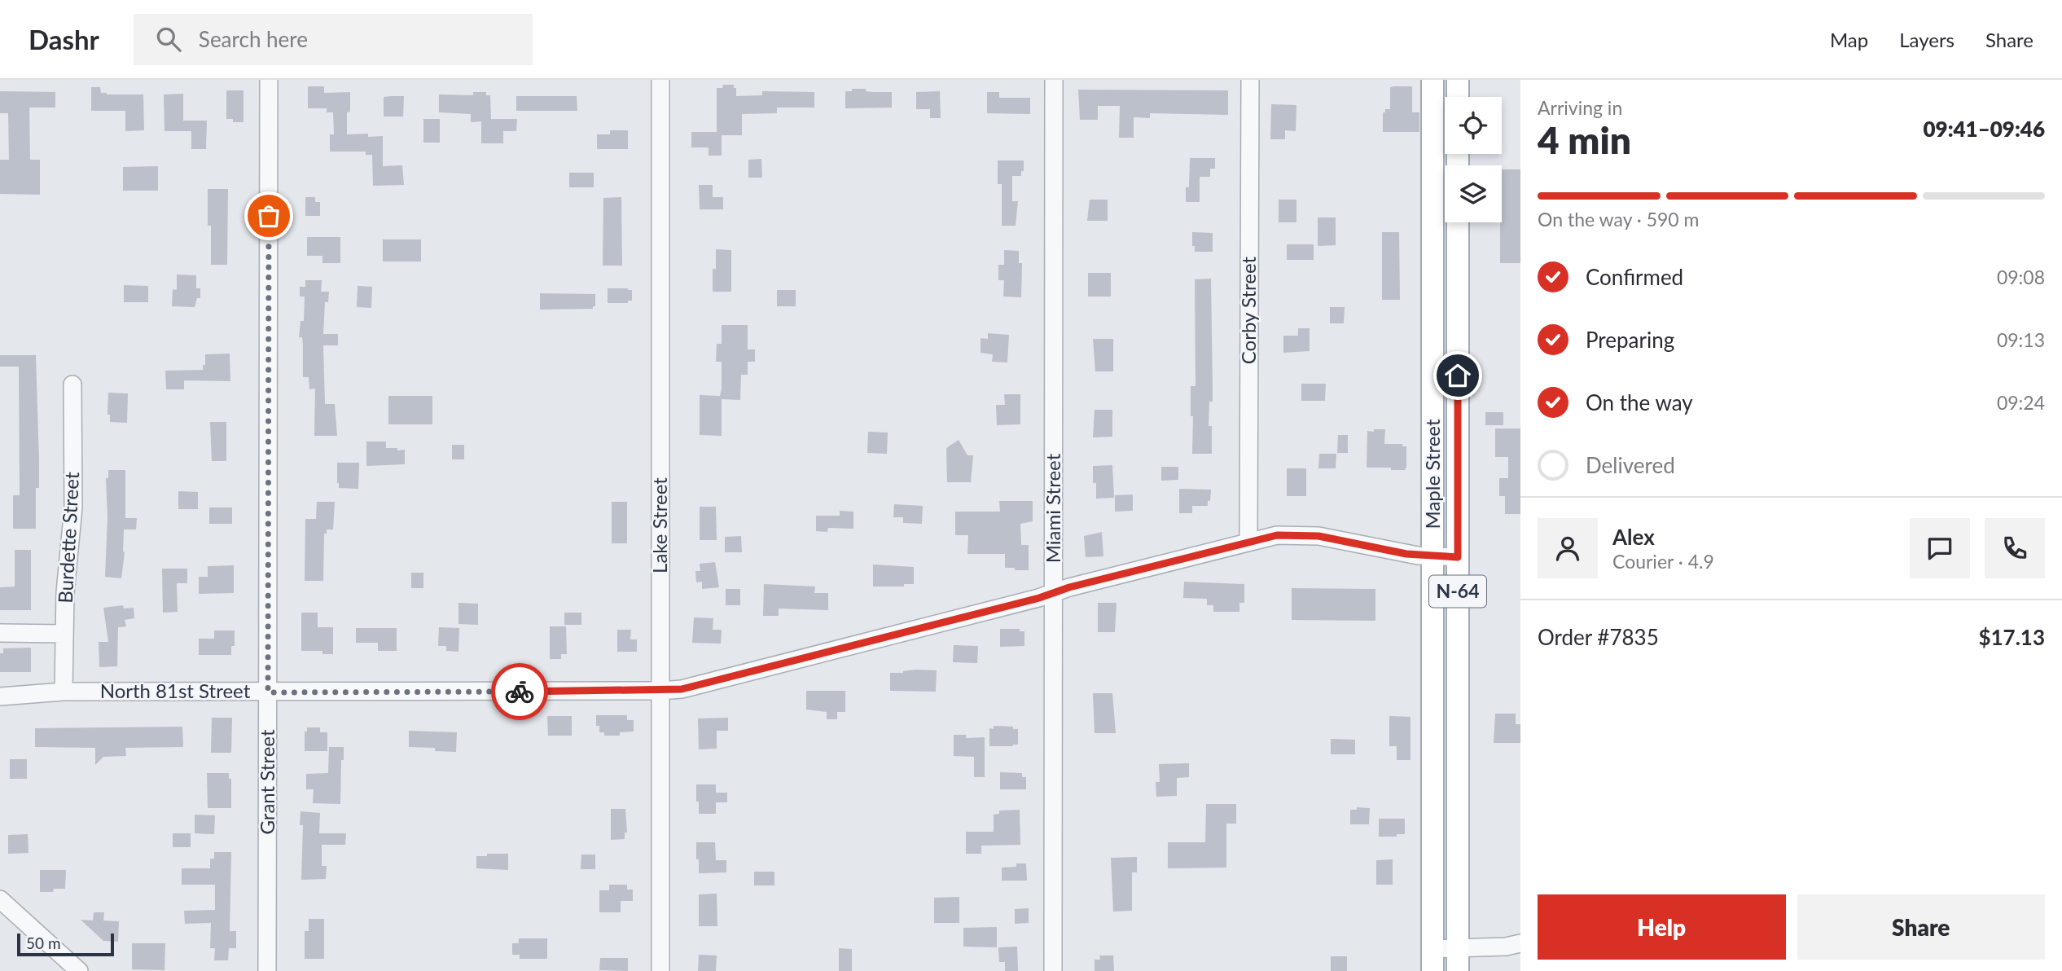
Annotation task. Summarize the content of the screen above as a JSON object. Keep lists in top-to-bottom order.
{
  "streets": {
    "main road": ["Maple Street", "N-64"],
    "street": [
      "Corby Street",
      "Miami Street",
      "Lake Street",
      "Burdette Street",
      "North 81st Street",
      "Grant Street"
    ]
  },
  "crossings": [
    ["Corby Street", "North 81st Street"],
    ["Maple Street", "North 81st Street"],
    ["Miami Street", "North 81st Street"],
    ["Lake Street", "North 81st Street"],
    ["Burdette Street", "North 81st Street"],
    ["North 81st Street", "Grant Street"]
  ],
  "scale_bar": "50 m",
  "page": {
    "header": "Dashr",
    "search": "Search here",
    "nav": ["Map", "Layers", "Share"],
    "heading": ["4 min", "Arriving in", "09:41–09:46"],
    "panel": [
      "Alex",
      "Courier · 4.9",
      "Order #7835",
      "$17.13"
    ],
    "bar": "On the way · 590 m",
    "list": [
      ["Confirmed", "09:08"],
      ["Preparing", "09:13"],
      ["On the way", "09:24"],
      "Delivered"
    ],
    "buttons": ["Help", "Share"],
    "scale": "50 m"
  }
}
